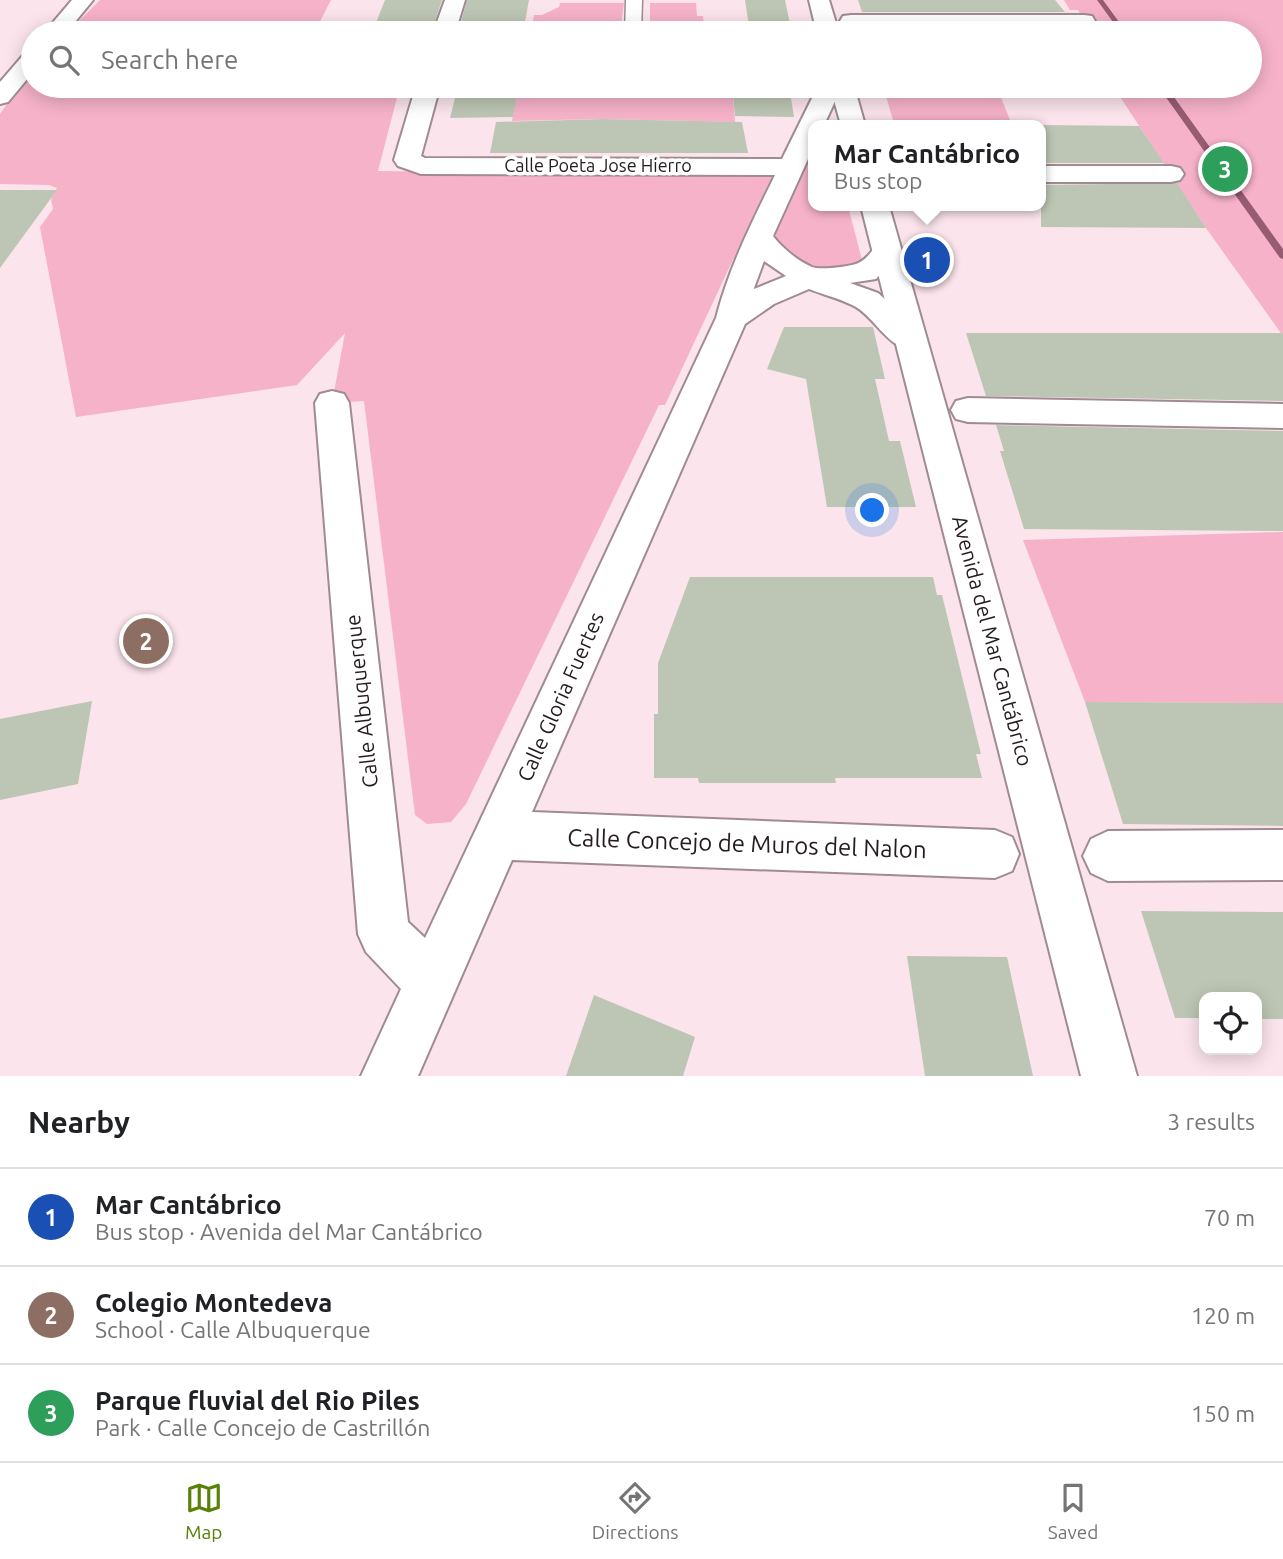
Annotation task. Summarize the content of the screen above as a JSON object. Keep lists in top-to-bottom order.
{
  "streets": {
    "street": [
      "Calle Poeta Jose Hierro",
      "Avenida del Mar Cantábrico",
      "Calle Gloria Fuertes",
      "Calle Albuquerque",
      "Calle Concejo de Muros del Nalon"
    ]
  },
  "crossings": [
    ["Calle Poeta Jose Hierro", "Calle Gloria Fuertes"],
    ["Calle Gloria Fuertes", "Calle Albuquerque"],
    ["Calle Gloria Fuertes", "Calle Concejo de Muros del Nalon"]
  ],
  "page": {
    "search": "Search here",
    "popup": ["Mar Cantábrico", "Bus stop"],
    "pins": ["3", "1", "2"],
    "heading": ["Nearby", "3 results"],
    "list": [
      {
        "mark": "1",
        "name": "Mar Cantábrico",
        "note": "Bus stop · Avenida del Mar Cantábrico",
        "value": "70 m"
      },
      {
        "mark": "2",
        "name": "Colegio Montedeva",
        "note": "School · Calle Albuquerque",
        "value": "120 m"
      },
      {
        "mark": "3",
        "name": "Parque fluvial del Rio Piles",
        "note": "Park · Calle Concejo de Castrillón",
        "value": "150 m"
      }
    ],
    "nav": ["Map", "Directions", "Saved"]
  }
}
